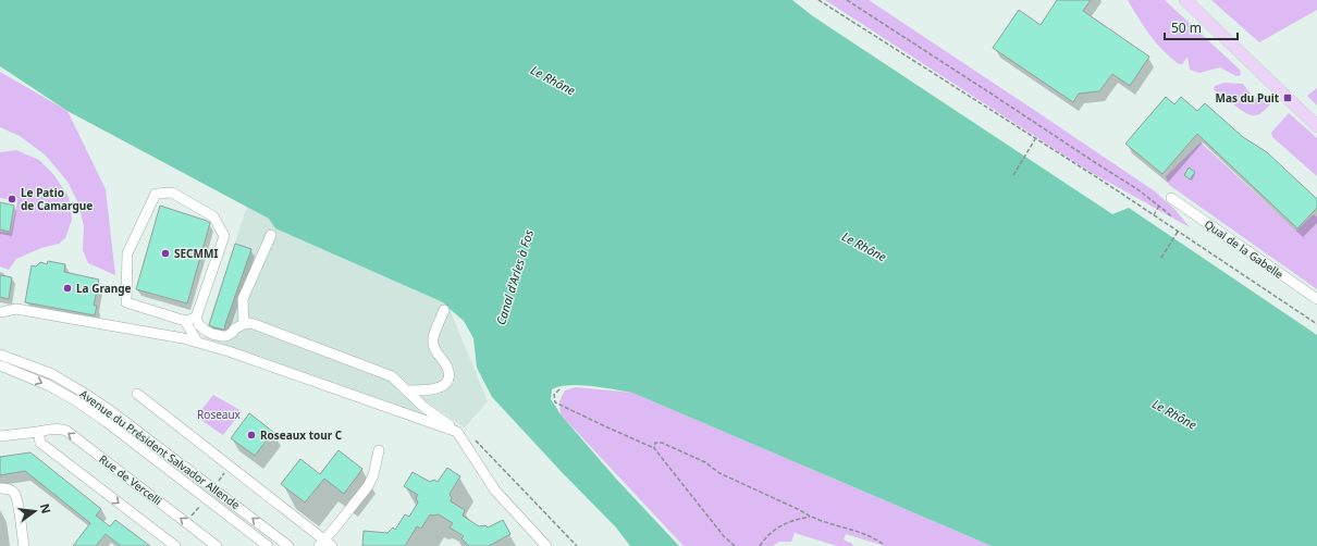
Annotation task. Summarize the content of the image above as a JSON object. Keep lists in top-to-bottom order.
{
  "streets": {
    "street": ["Quai de la Gabelle", "Avenue du Président Salvador Allende", "Rue de Vercelli"]
  },
  "water": ["Le Rhône", "Canal d'Arles à Fos"],
  "parks": ["Roseaux"],
  "places": {
    "transit": ["Mas du Puit"],
    "other": [
      "Le Patio de Camargue",
      "SECMMI",
      "La Grange",
      "Roseaux tour C"
    ]
  },
  "scale_bar": "50 m",
  "north": "right"
}
